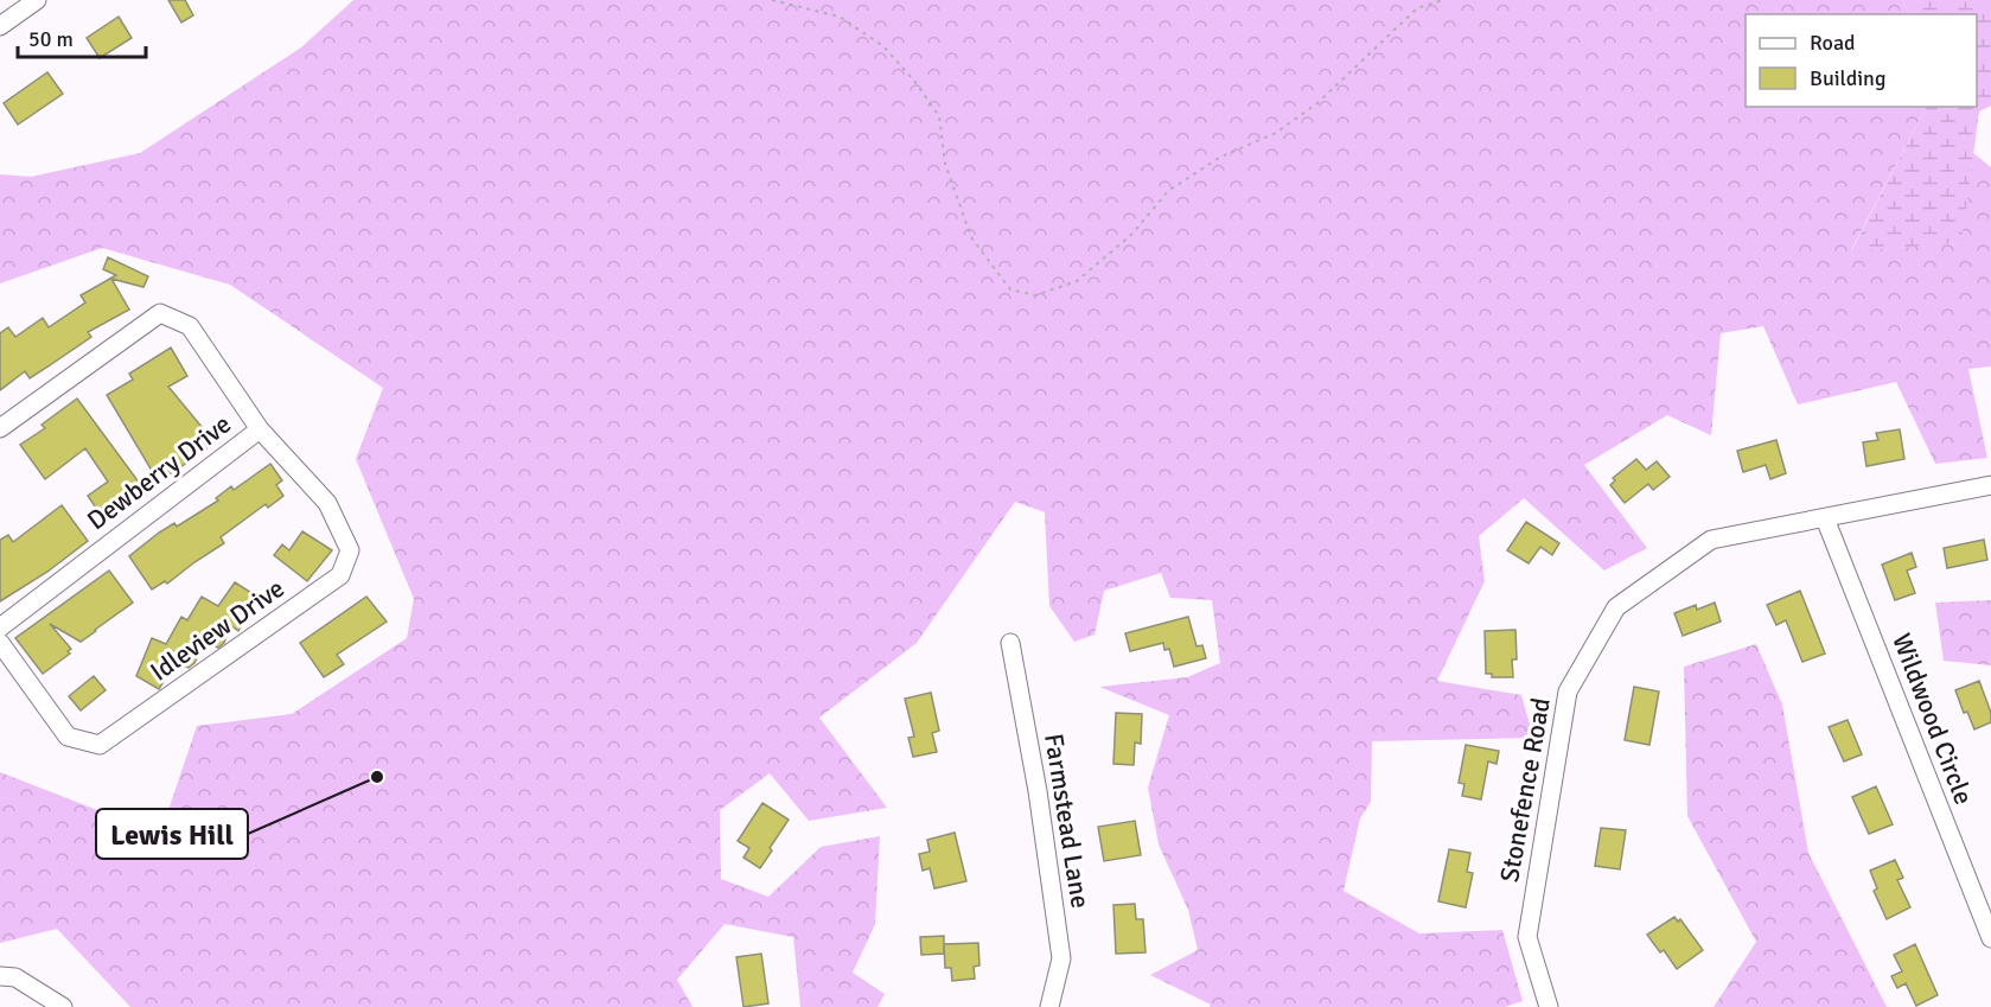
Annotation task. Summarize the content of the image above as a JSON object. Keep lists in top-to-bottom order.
{
  "streets": {
    "street": [
      "Dewberry Drive",
      "Idleview Drive",
      "Wildwood Circle",
      "Stonefence Road",
      "Farmstead Lane"
    ]
  },
  "crossings": [
    ["Dewberry Drive", "Idleview Drive"],
    ["Wildwood Circle", "Stonefence Road"]
  ],
  "places": ["Lewis Hill"],
  "legend": ["Road", "Building"],
  "scale_bar": "50 m"
}
